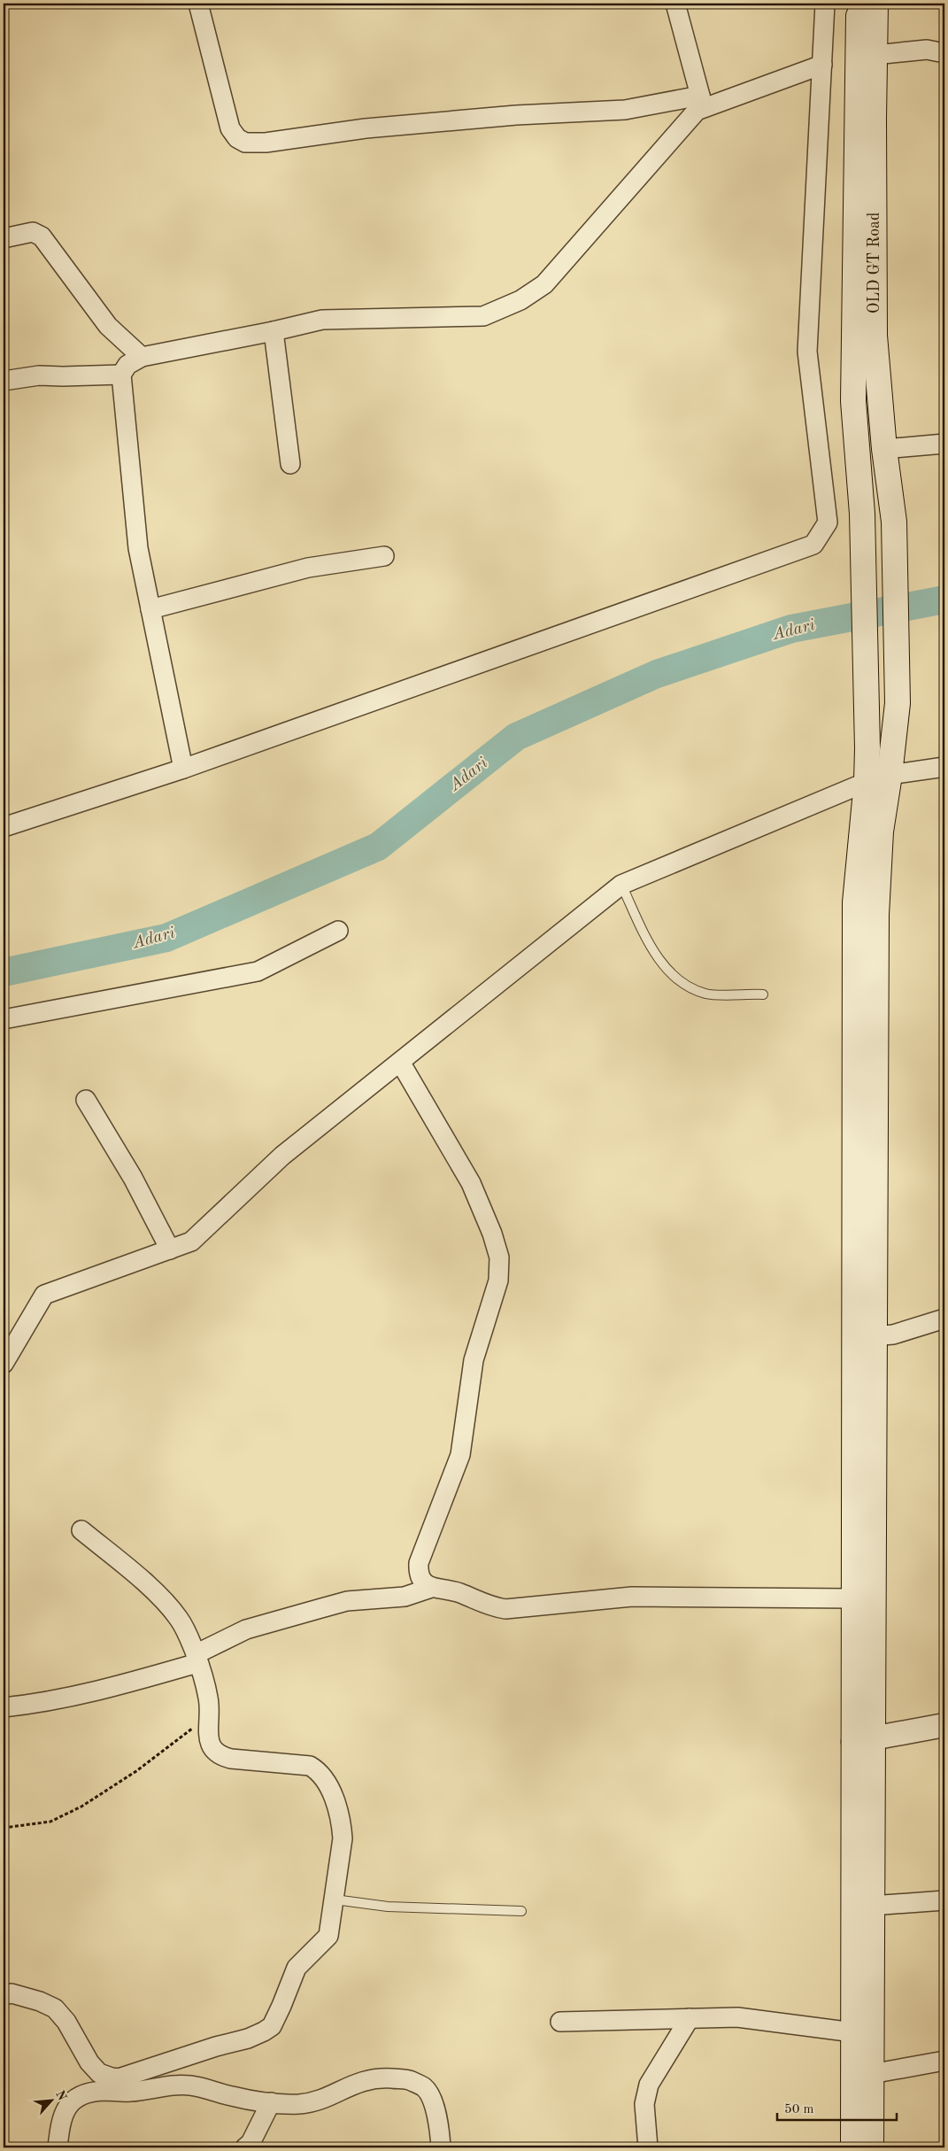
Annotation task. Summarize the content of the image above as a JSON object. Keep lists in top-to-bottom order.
{
  "streets": {
    "main road": ["OLD GT Road"]
  },
  "water": ["Adari"],
  "scale_bar": "50 m",
  "north": "top right"
}
